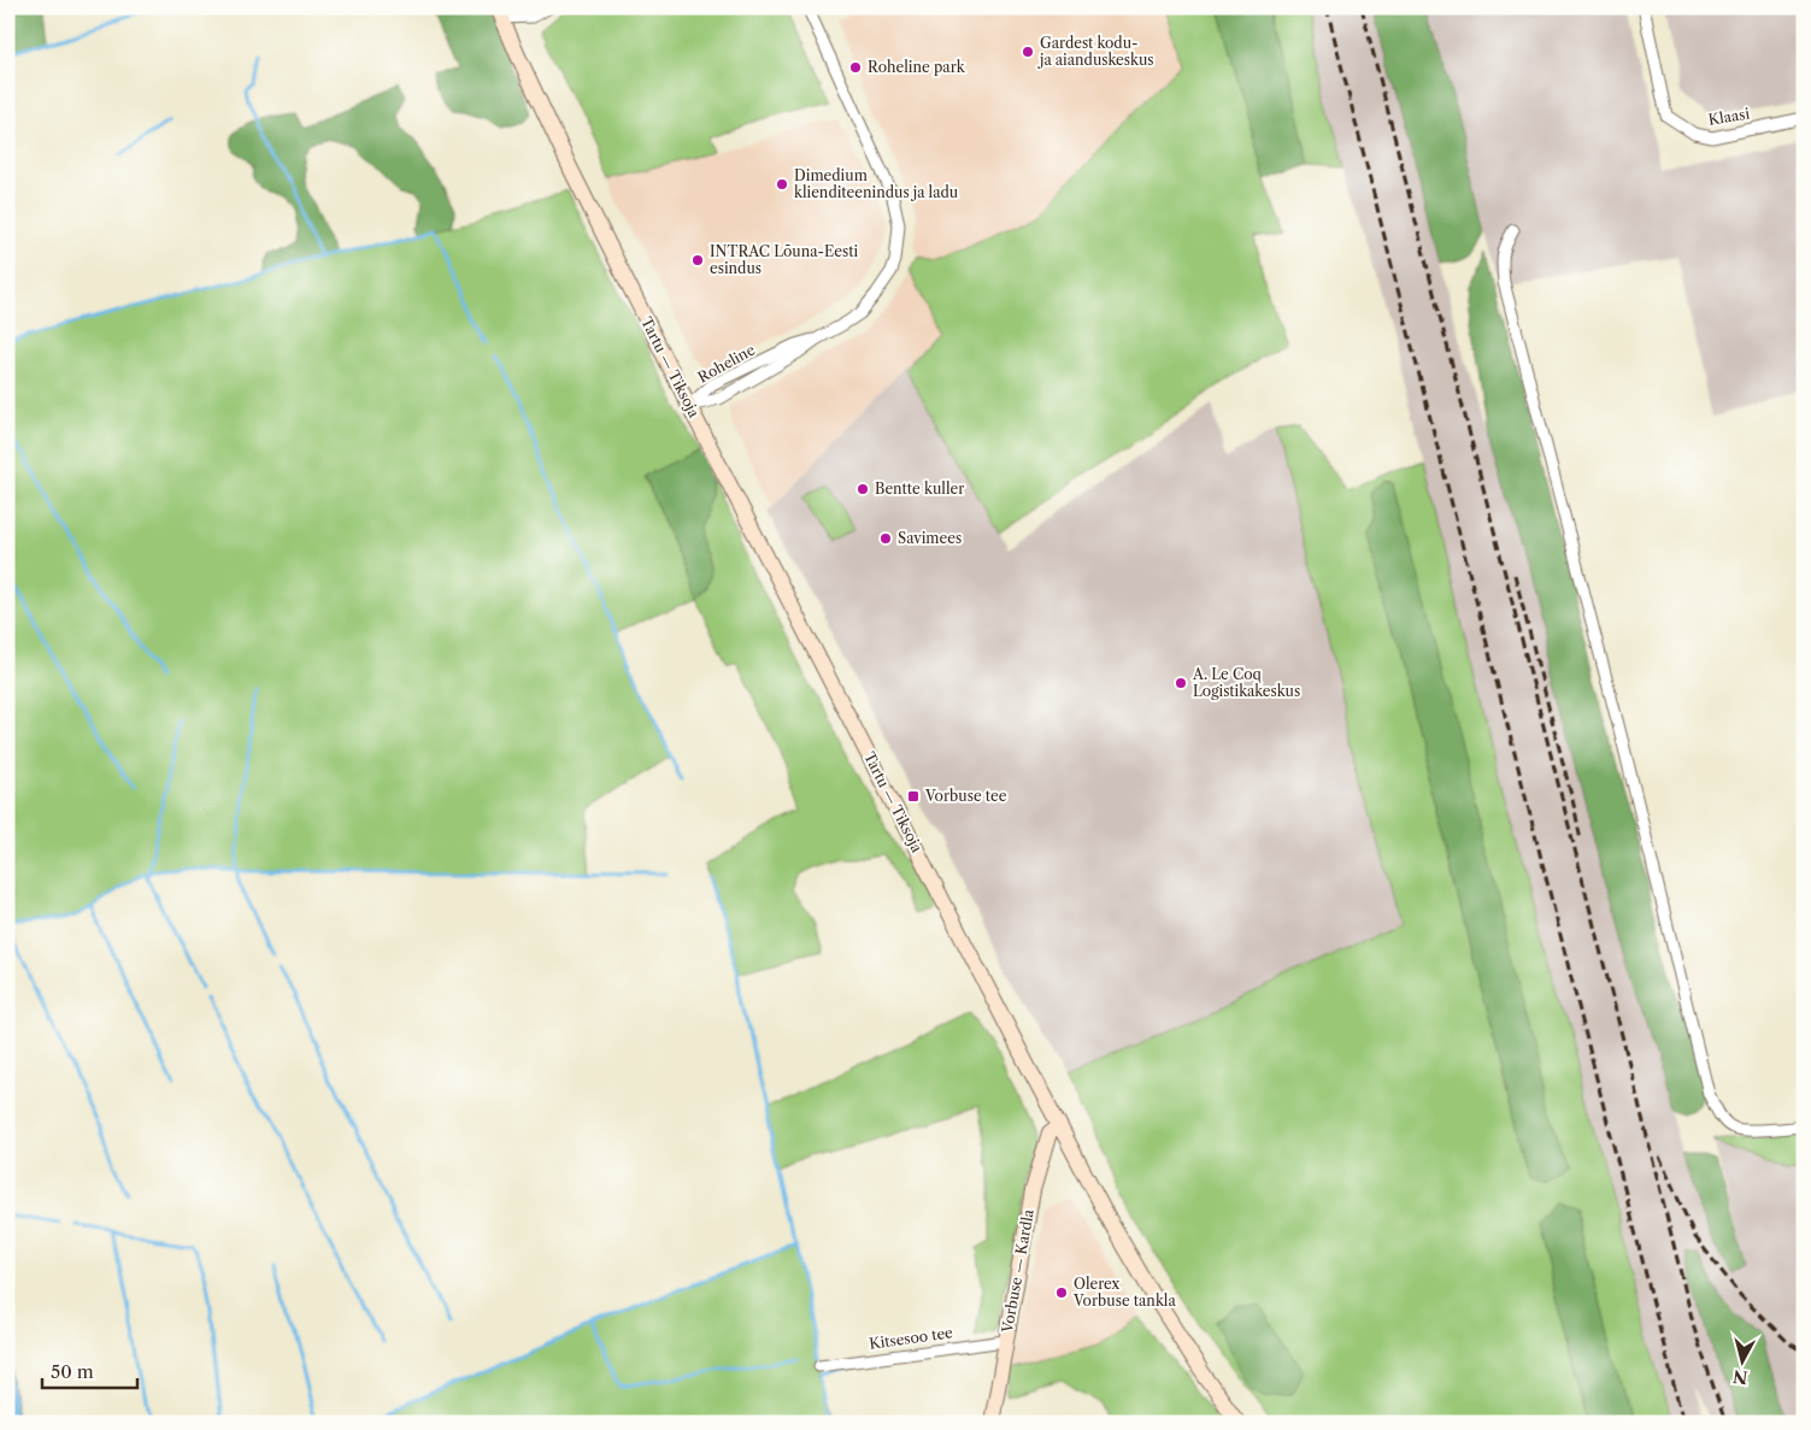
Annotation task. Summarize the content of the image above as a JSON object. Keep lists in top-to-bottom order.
{
  "streets": {
    "main road": ["Tartu — Tiksoja", "Vorbuse — Kardla"],
    "street": ["Klaasi", "Roheline", "Kitsesoo tee"]
  },
  "crossings": [
    ["Roheline", "Tartu — Tiksoja"],
    ["Tartu — Tiksoja", "Vorbuse — Kardla"],
    ["Vorbuse — Kardla", "Kitsesoo tee"]
  ],
  "places": {
    "other": [
      "Gardest kodu- ja aianduskeskus",
      "Roheline park",
      "Dimedium klienditeenindus ja ladu",
      "INTRAC Lõuna-Eesti esindus",
      "Bentte kuller",
      "Savimees",
      "A. Le Coq Logistikakeskus",
      "Olerex Vorbuse tankla"
    ],
    "transit": ["Vorbuse tee"]
  },
  "scale_bar": "50 m",
  "north": "bottom"
}
